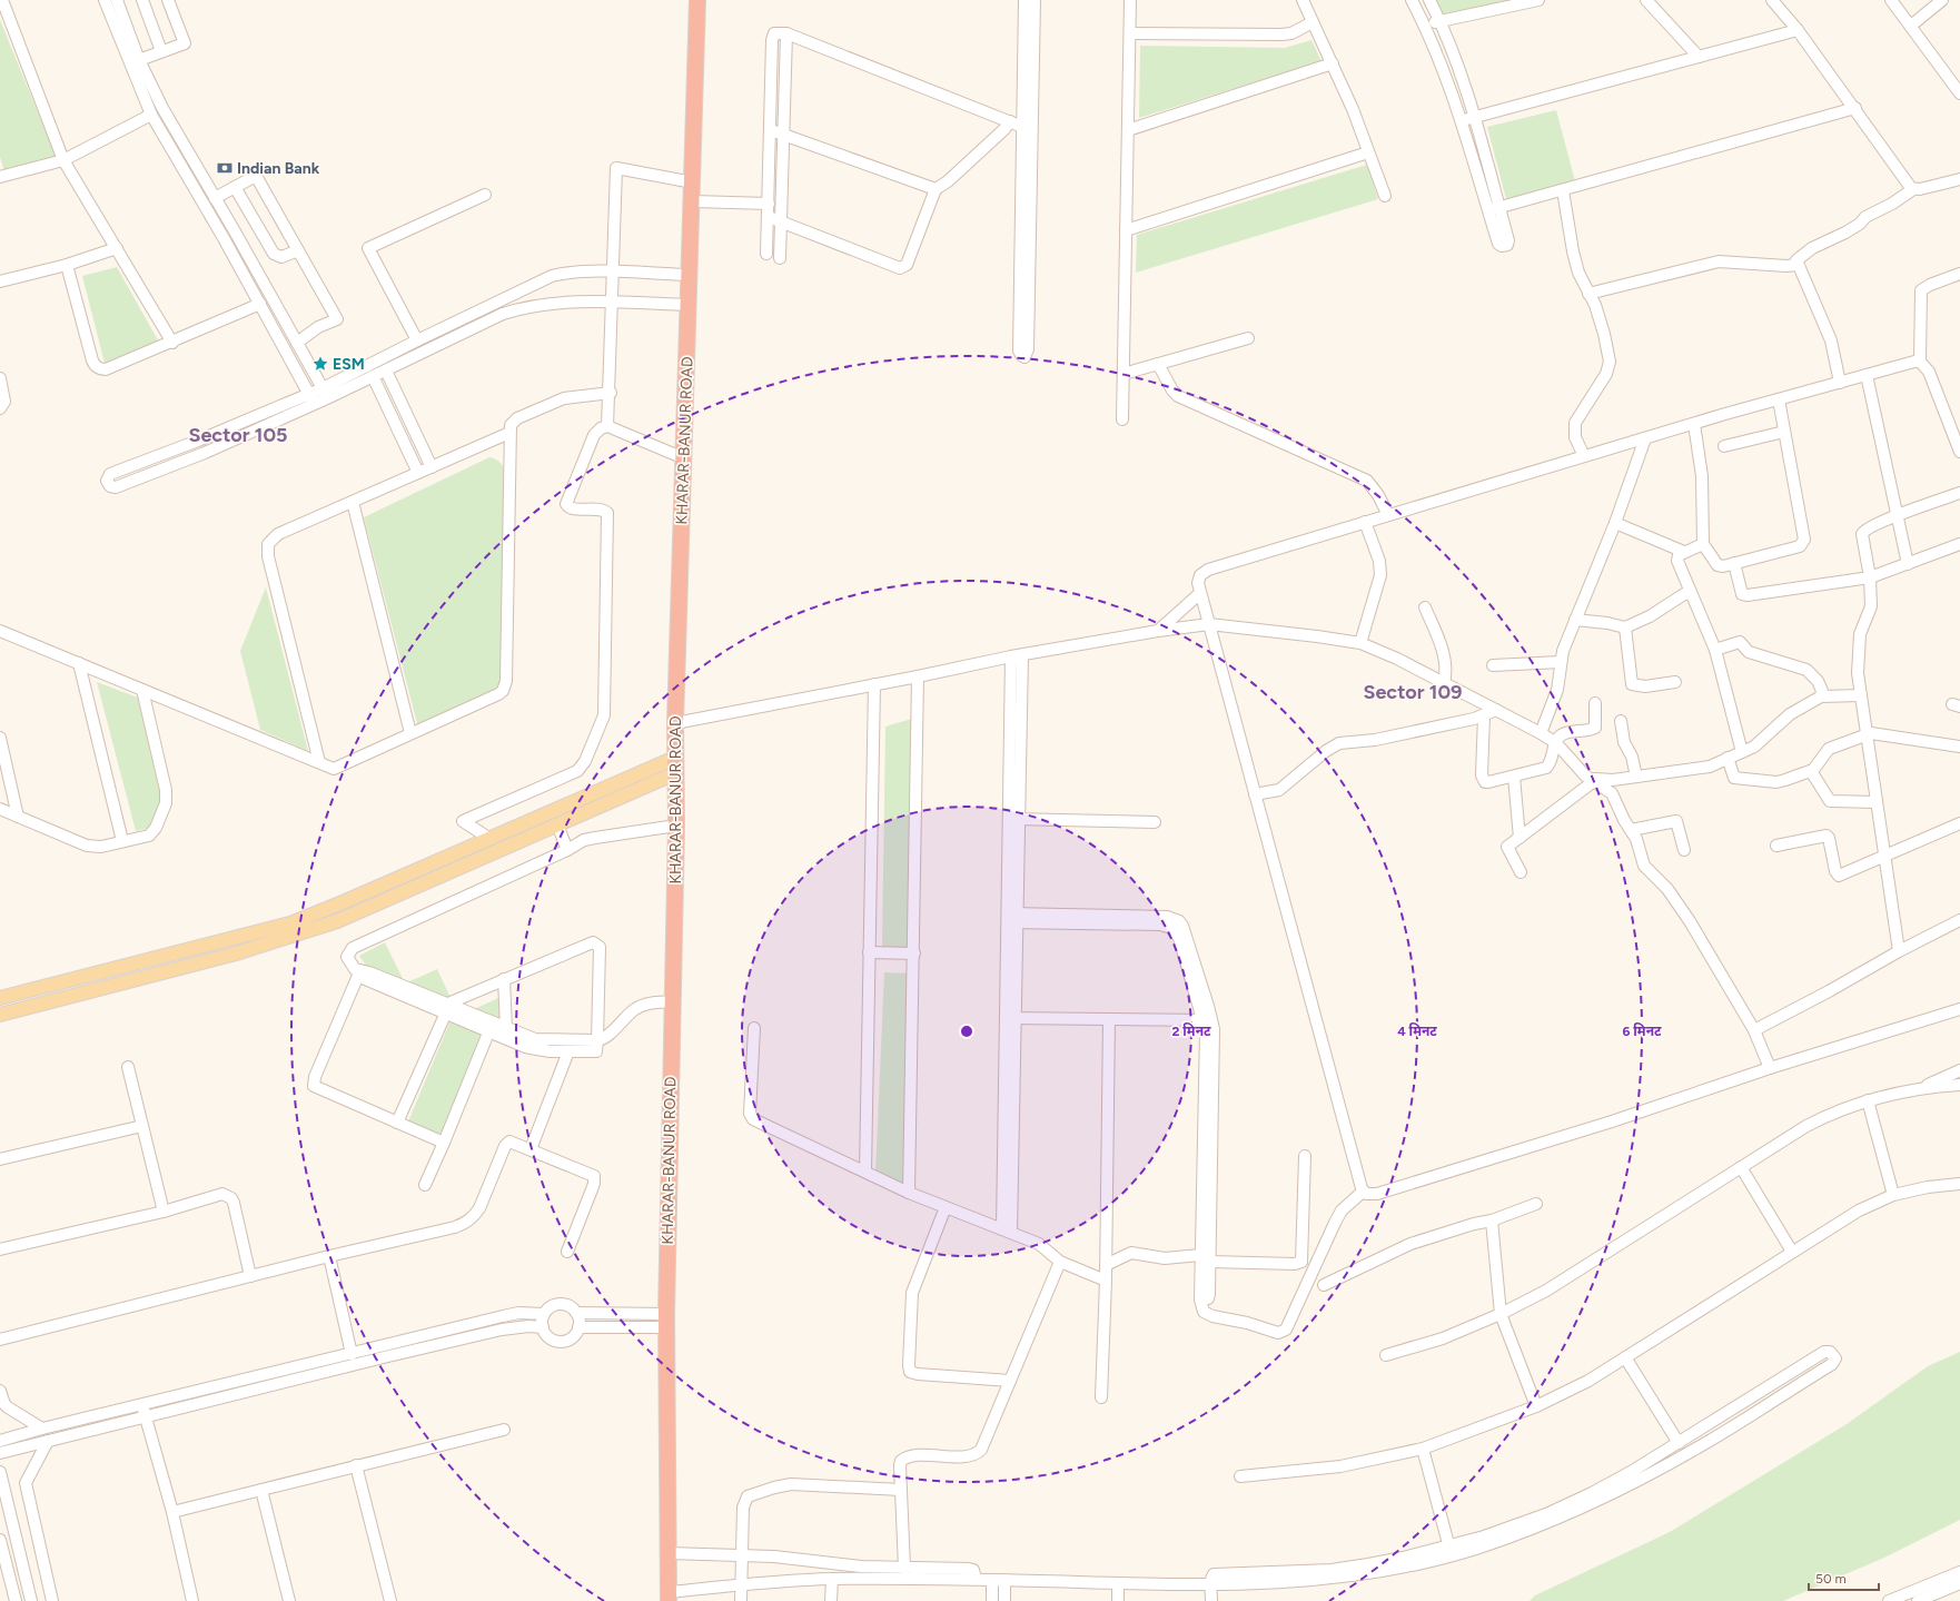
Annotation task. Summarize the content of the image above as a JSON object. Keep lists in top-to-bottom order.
{
  "streets": {
    "highway": ["KHARAR-BANUR ROAD"]
  },
  "districts": ["Sector 105", "Sector 109"],
  "places": {
    "bank": ["Indian Bank"],
    "place": ["ESM"]
  },
  "scale_bar": "50 m",
  "rings": ["2 मिनट", "4 मिनट", "6 मिनट"]
}
